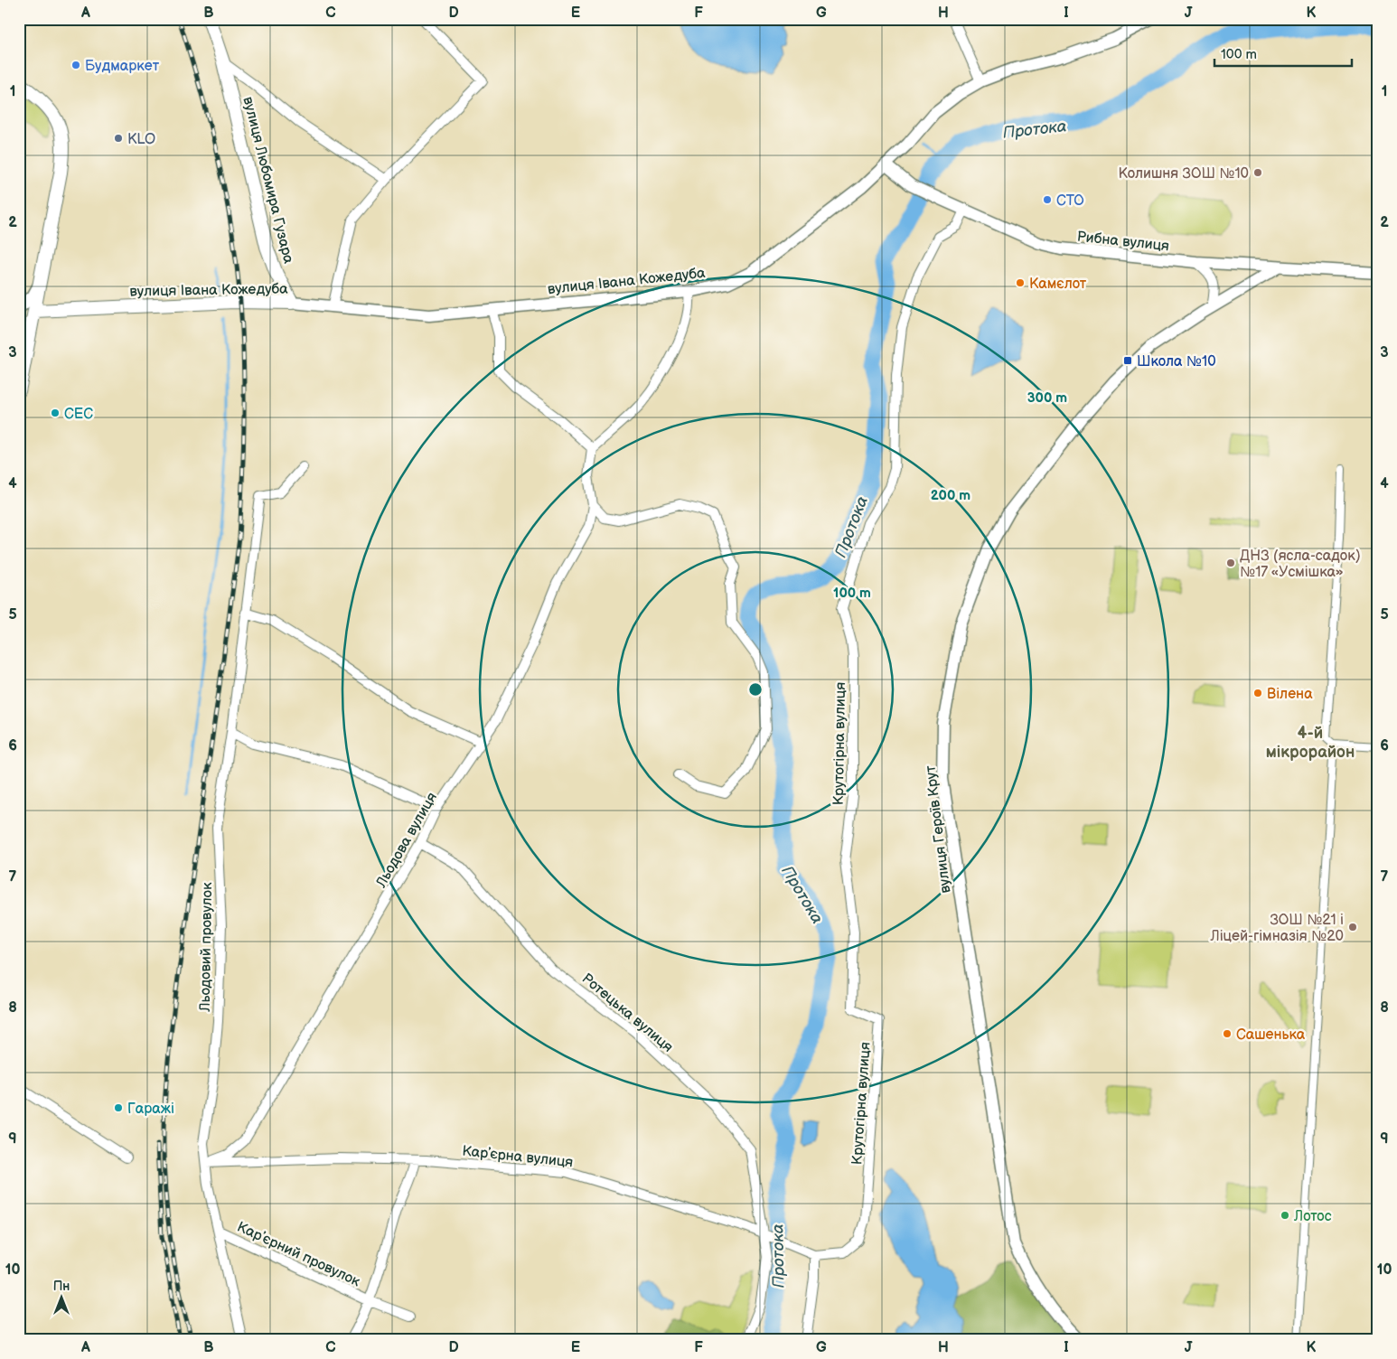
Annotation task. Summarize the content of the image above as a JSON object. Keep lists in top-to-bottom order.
{
  "streets": {
    "main road": ["вулиця Любомира Гузара", "вулиця Івана Кожедуба"],
    "street": [
      "Рибна вулиця",
      "Крутогірна вулиця",
      "вулиця Героїв Крут",
      "Льодова вулиця",
      "Льодовий провулок",
      "Ротецька вулиця",
      "Карʼєрна вулиця",
      "Карʼєрний провулок"
    ]
  },
  "crossings": [
    ["вулиця Любомира Гузара", "вулиця Івана Кожедуба"],
    ["Рибна вулиця", "вулиця Івана Кожедуба"],
    ["Рибна вулиця", "Крутогірна вулиця"],
    ["Рибна вулиця", "вулиця Героїв Крут"],
    ["Крутогірна вулиця", "Карʼєрна вулиця"],
    ["Льодова вулиця", "Льодовий провулок"],
    ["Льодова вулиця", "Ротецька вулиця"],
    ["Льодова вулиця", "Карʼєрна вулиця"],
    ["Льодовий провулок", "Карʼєрна вулиця"],
    ["Льодовий провулок", "Карʼєрний провулок"],
    ["Ротецька вулиця", "Карʼєрна вулиця"],
    ["Карʼєрна вулиця", "Карʼєрний провулок"]
  ],
  "districts": ["4-й мікрорайон"],
  "water": ["Протока"],
  "places": {
    "other": [
      "Будмаркет",
      "KLO",
      "Колишня ЗОШ №10",
      "СТО",
      "Камєлот",
      "СЕС",
      "ДНЗ (ясла-садок) №17 «Усмішка»",
      "Вілена",
      "ЗОШ №21 і Ліцей-гімназія №20",
      "Сашенька",
      "Гаражі",
      "Лотос"
    ],
    "transit": ["Школа №10"]
  },
  "scale_bar": "100 m",
  "north": "top",
  "grid": {
    "columns": [
      "A",
      "B",
      "C",
      "D",
      "E",
      "F",
      "G",
      "H",
      "I",
      "J",
      "K"
    ],
    "rows": [
      "1",
      "2",
      "3",
      "4",
      "5",
      "6",
      "7",
      "8",
      "9",
      "10"
    ]
  },
  "rings": ["300 m", "200 m", "100 m"]
}
